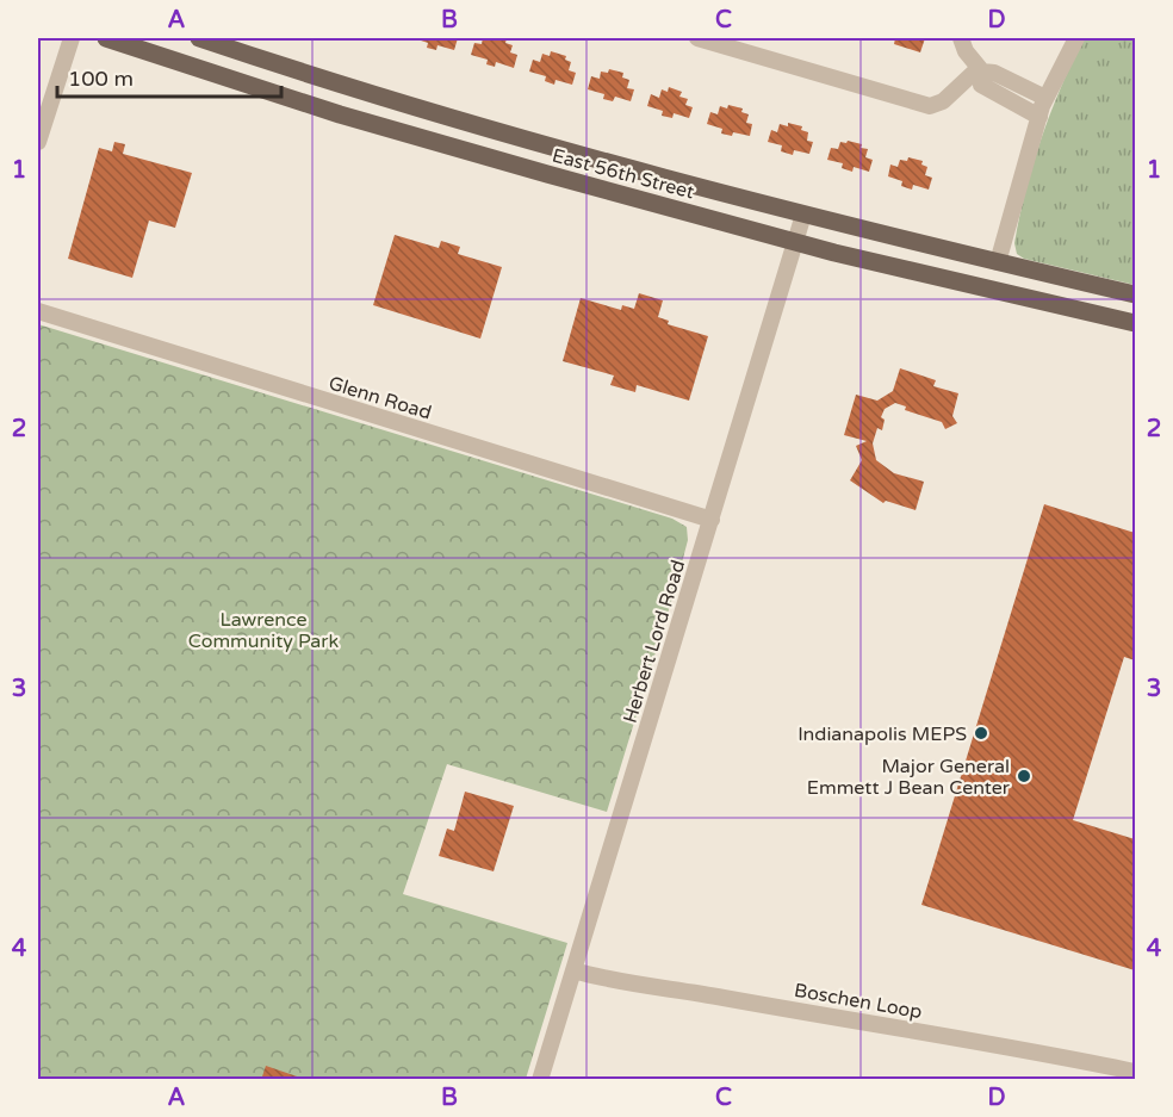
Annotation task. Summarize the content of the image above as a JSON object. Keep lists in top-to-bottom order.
{
  "streets": {
    "main road": ["East 56th Street"],
    "street": ["Glenn Road", "Herbert Lord Road", "Boschen Loop"]
  },
  "crossings": [
    ["East 56th Street", "Herbert Lord Road"],
    ["Glenn Road", "Herbert Lord Road"],
    ["Herbert Lord Road", "Boschen Loop"]
  ],
  "parks": ["Lawrence Community Park"],
  "places": ["Indianapolis MEPS", "Major General Emmett J Bean Center"],
  "scale_bar": "100 m",
  "grid": {
    "columns": [
      "A",
      "B",
      "C",
      "D"
    ],
    "rows": [
      "1",
      "2",
      "3",
      "4"
    ]
  }
}
